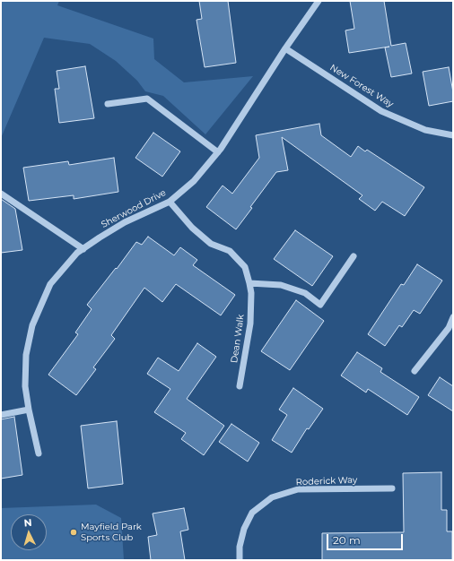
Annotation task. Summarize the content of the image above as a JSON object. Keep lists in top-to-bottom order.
{
  "streets": {
    "street": [
      "New Forest Way",
      "Sherwood Drive",
      "Dean Walk",
      "Roderick Way"
    ]
  },
  "crossings": [
    ["New Forest Way", "Sherwood Drive"],
    ["Sherwood Drive", "Dean Walk"]
  ],
  "places": ["Mayfield Park Sports Club"],
  "scale_bar": "20 m",
  "north": "top"
}
